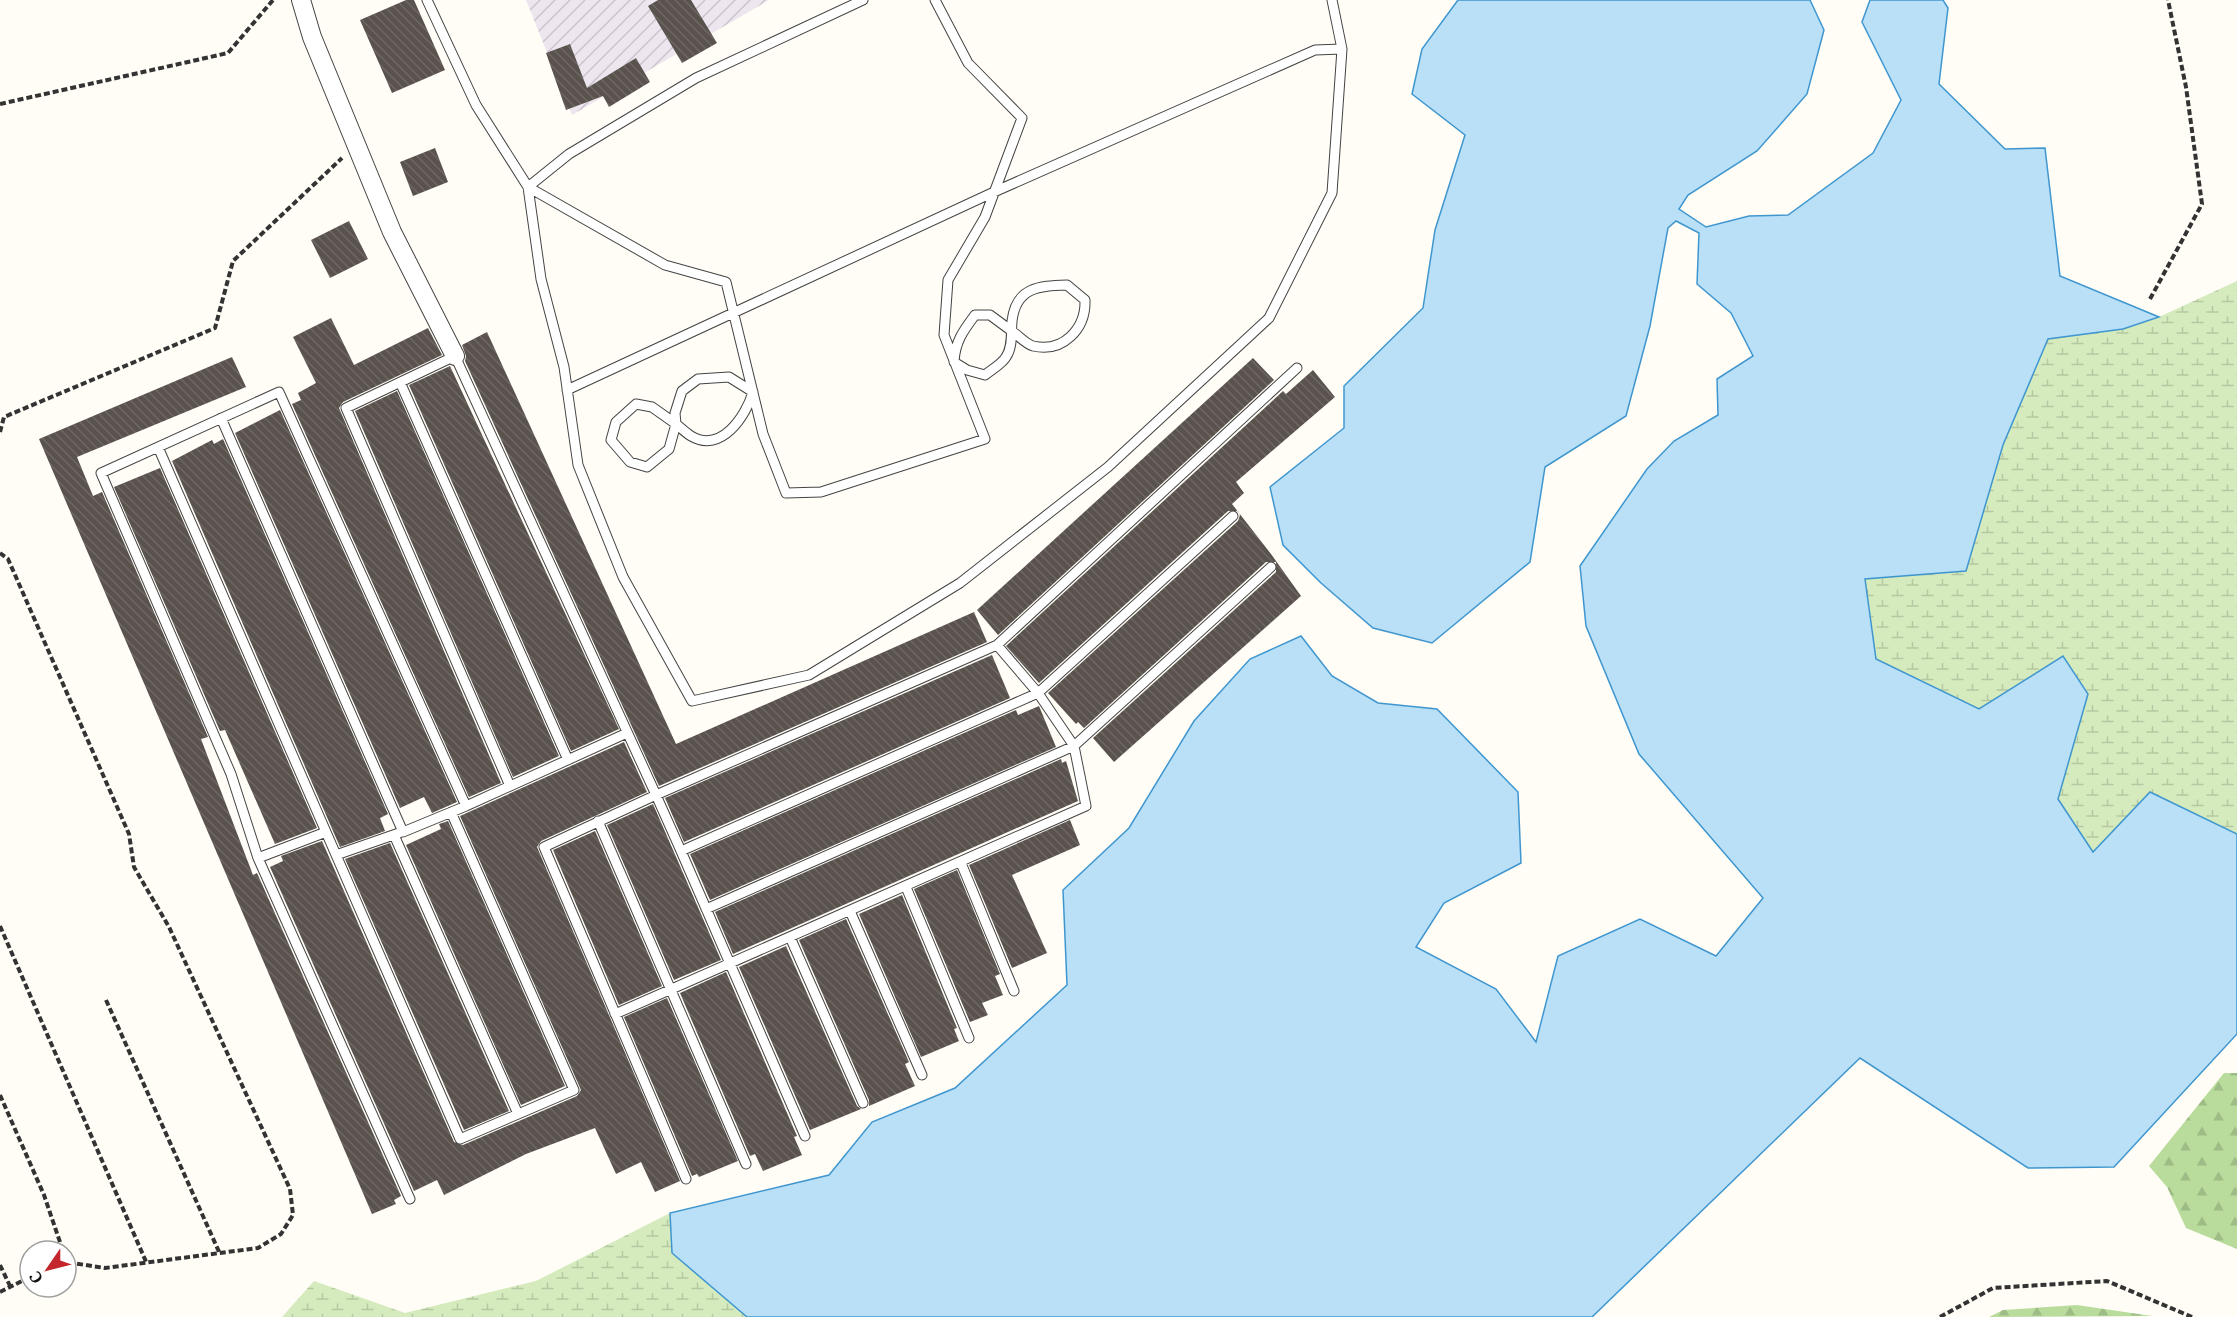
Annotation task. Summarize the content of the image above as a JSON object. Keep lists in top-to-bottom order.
{
  "north": "bottom left"
}
